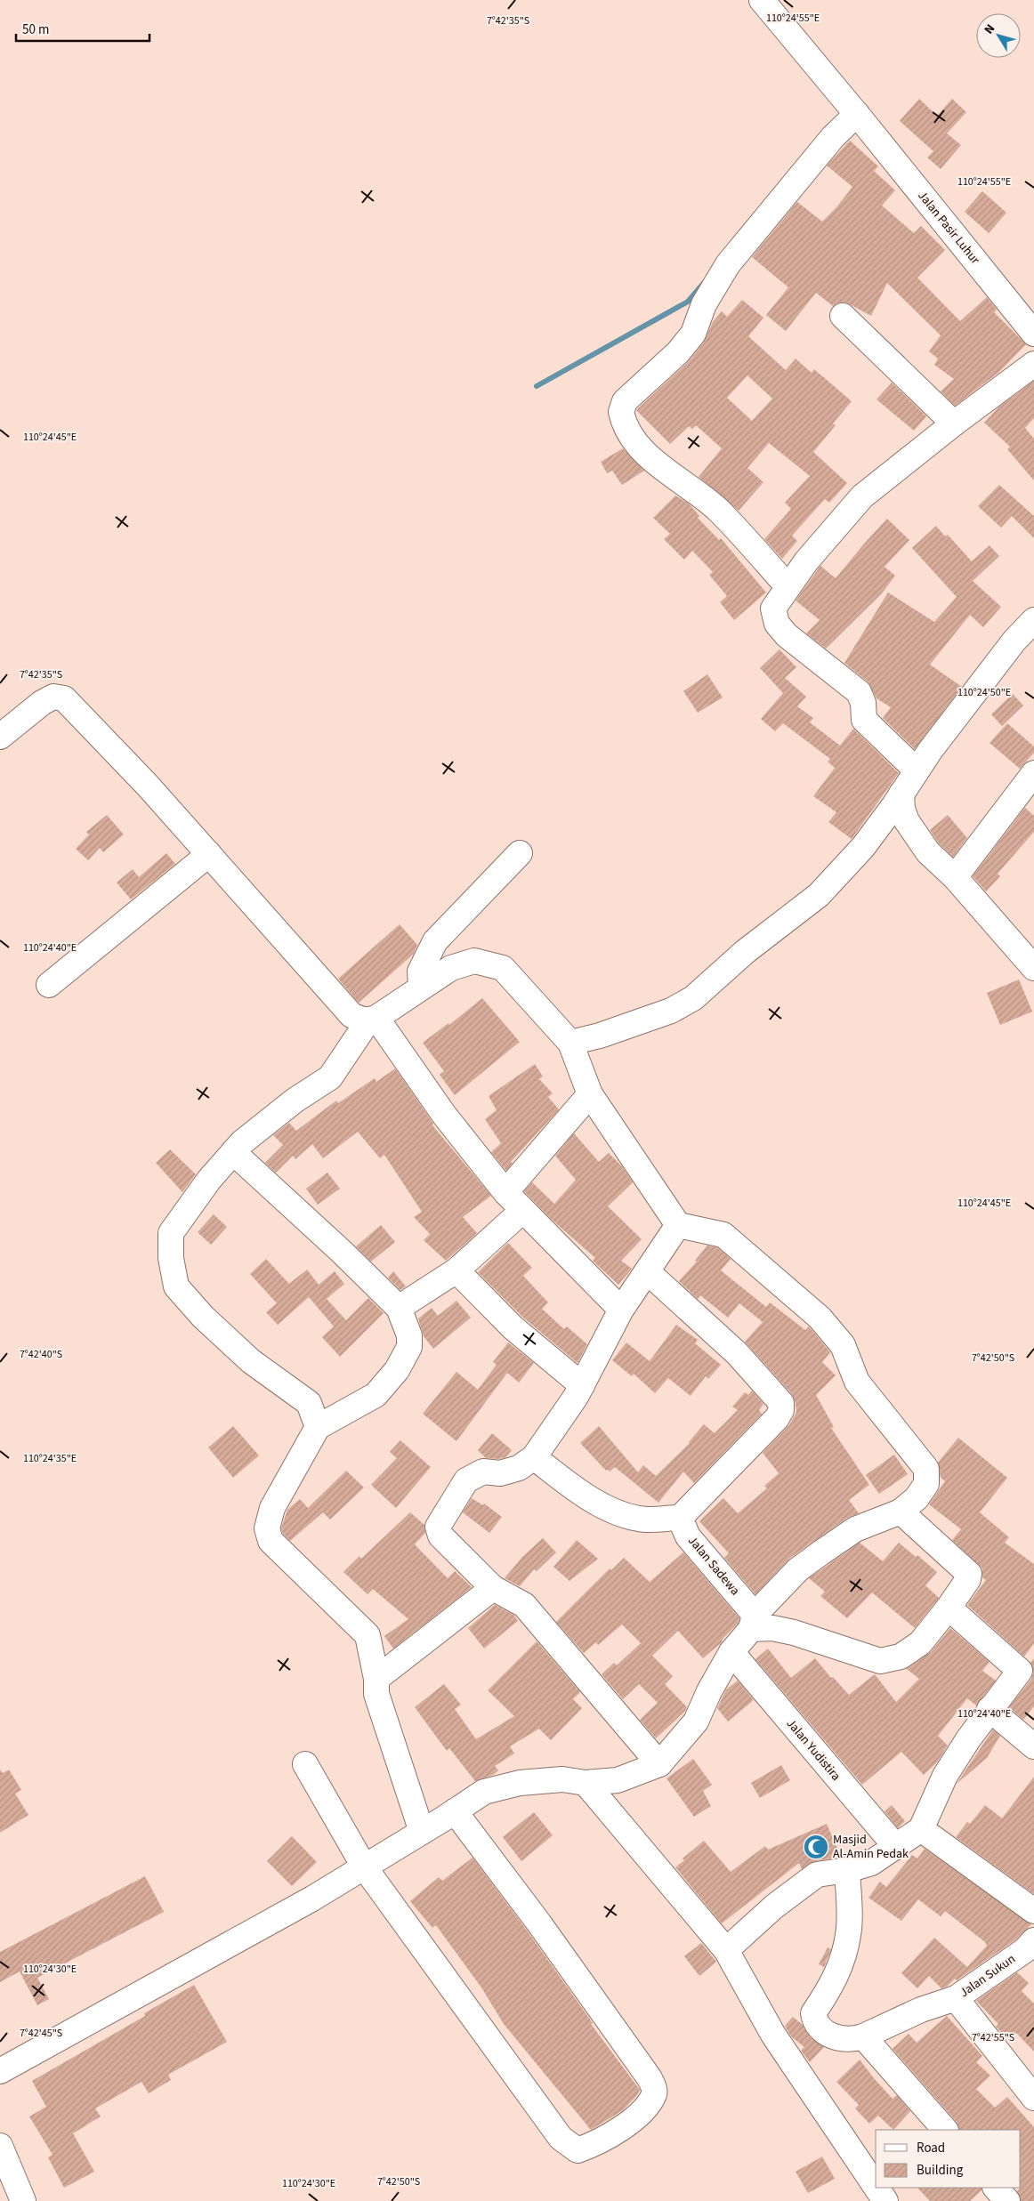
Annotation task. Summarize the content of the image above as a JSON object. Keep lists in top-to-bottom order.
{
  "streets": {
    "street": [
      "Jalan Pasir Luhur",
      "Jalan Sadewa",
      "Jalan Yudistira",
      "Jalan Sukun"
    ]
  },
  "places": {
    "mosque": ["Masjid Al-Amin Pedak"]
  },
  "legend": ["Road", "Building"],
  "scale_bar": "50 m",
  "north": "top left",
  "coordinates": [
    "110°24'55\"E",
    "7°42'35\"S",
    "110°24'45\"E",
    "110°24'50\"E",
    "110°24'40\"E",
    "7°42'40\"S",
    "7°42'50\"S",
    "110°24'35\"E",
    "110°24'30\"E",
    "7°42'45\"S",
    "7°42'55\"S"
  ]
}
